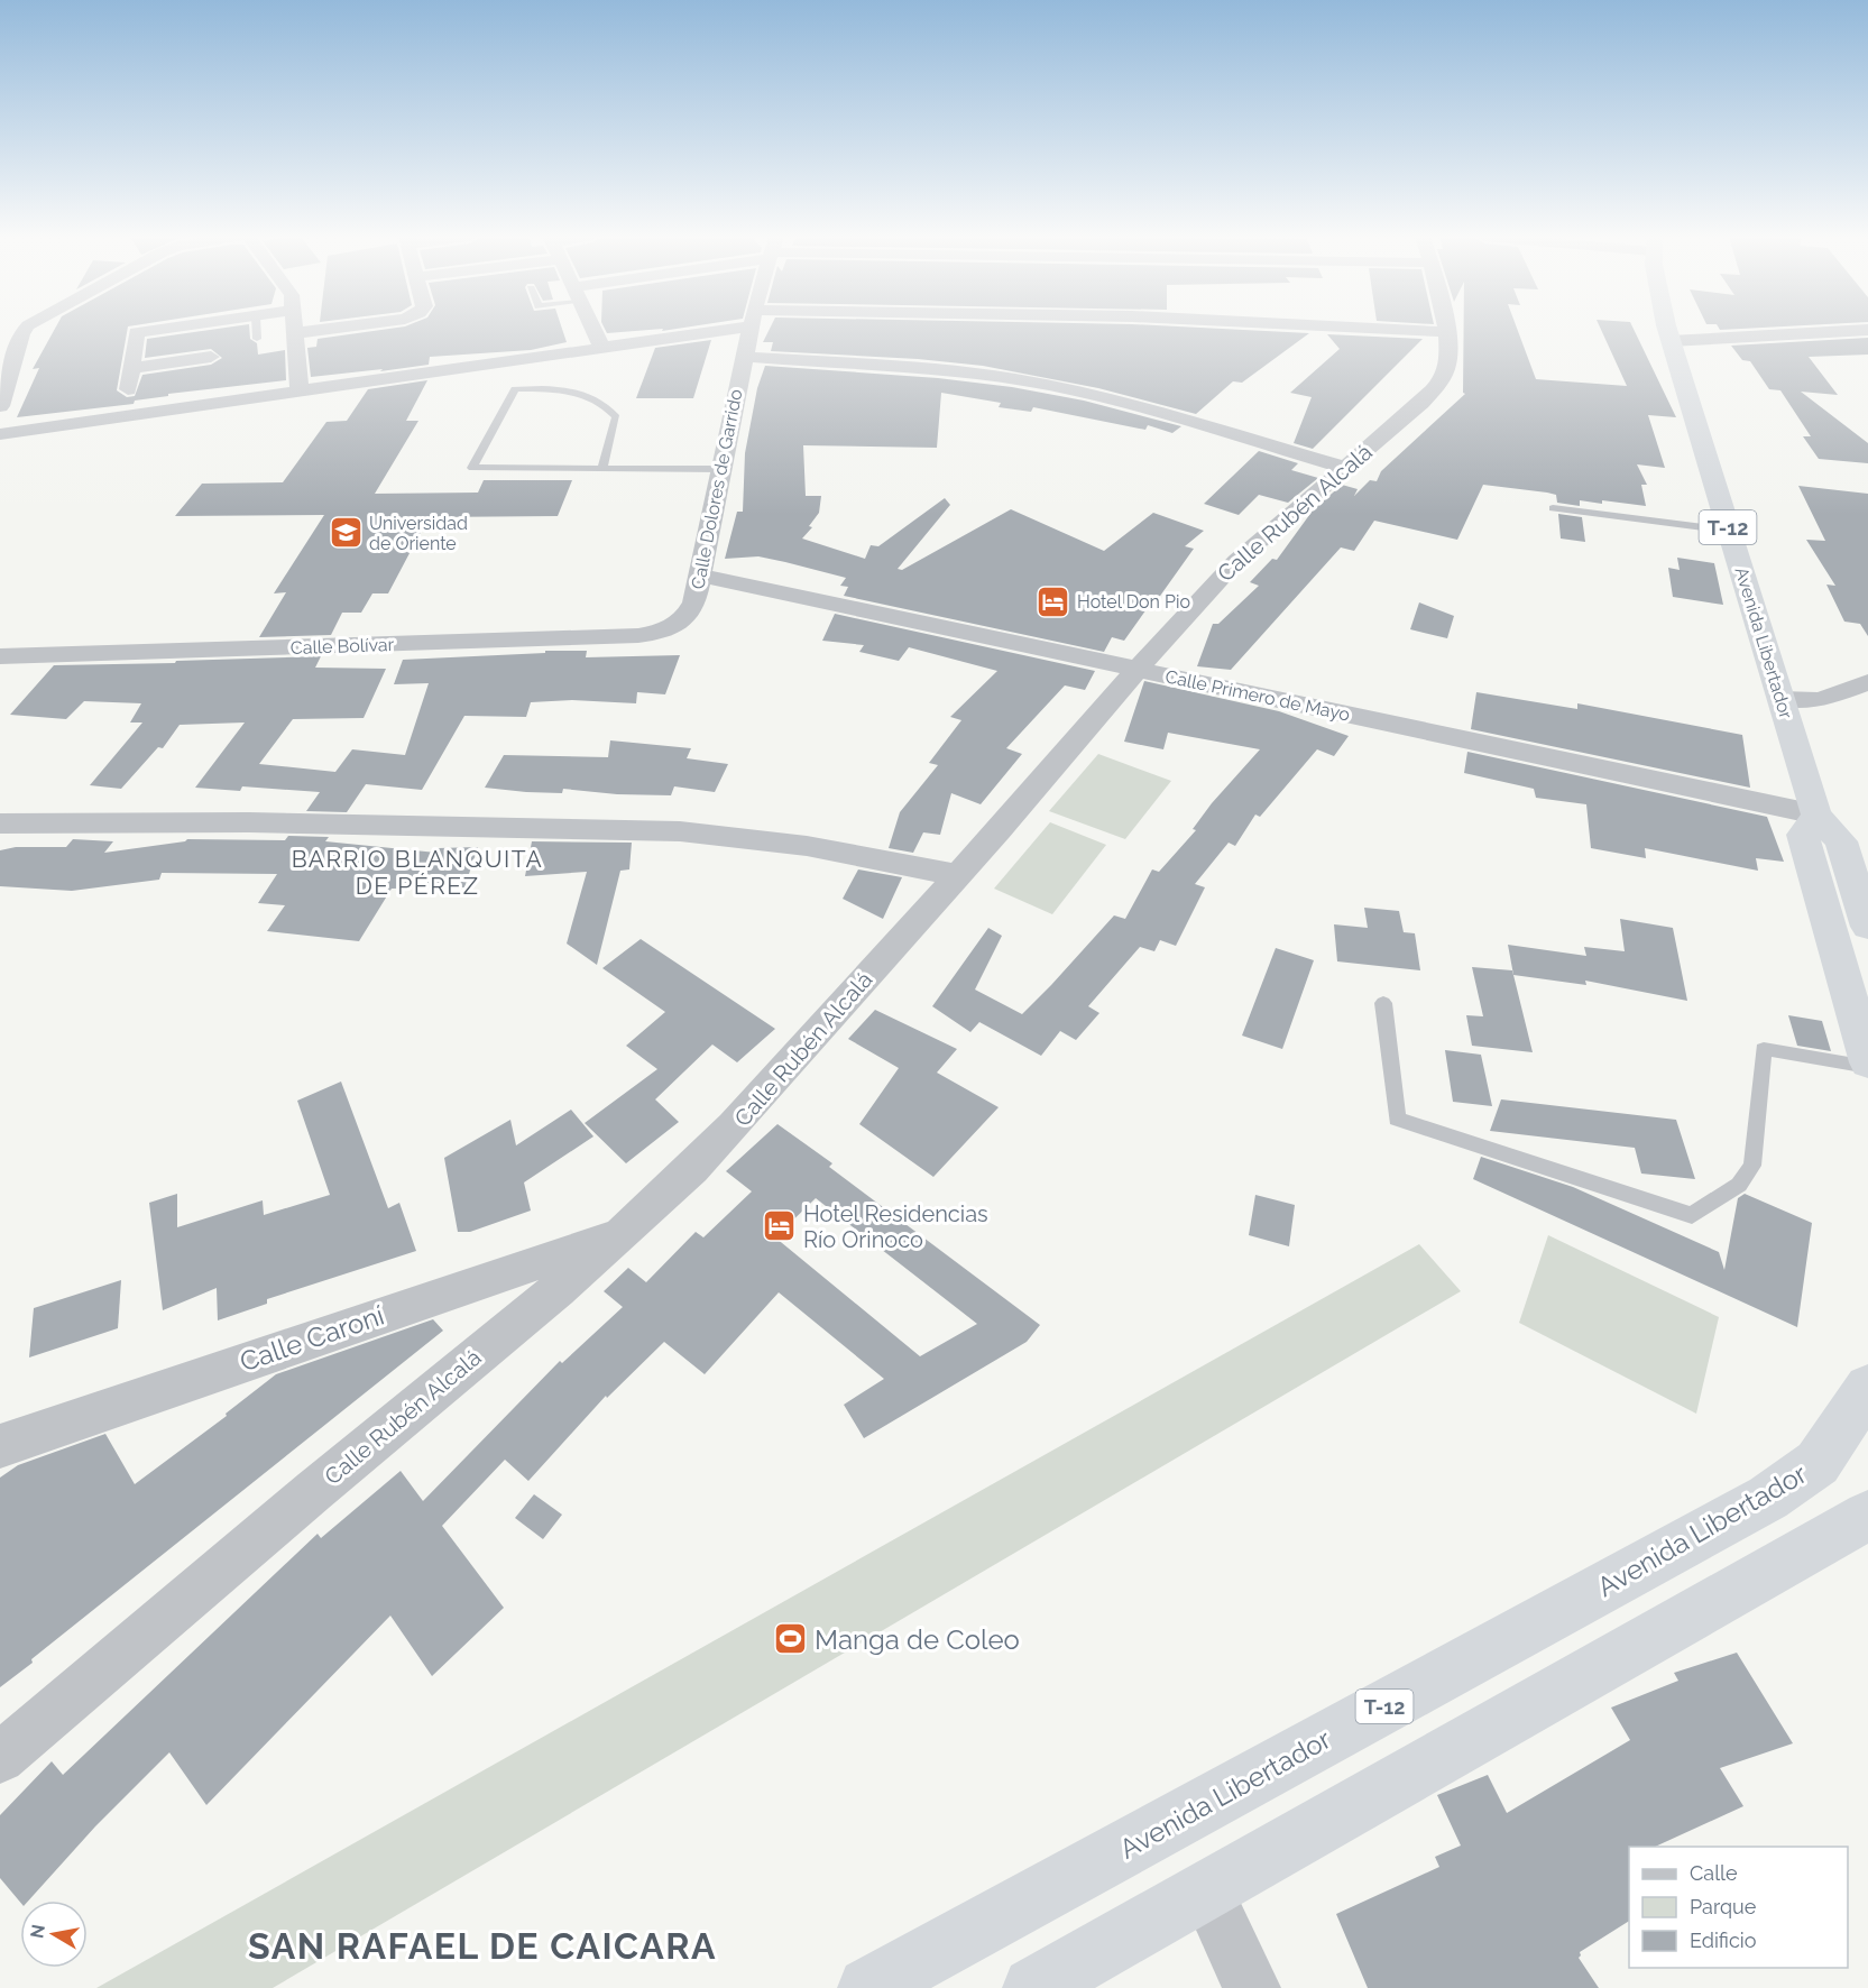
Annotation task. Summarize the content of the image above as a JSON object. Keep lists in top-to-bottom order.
{
  "streets": {
    "highway": ["T-12", "Avenida Libertador"],
    "street": [
      "Calle Dolores de Garrido",
      "Calle Rubén Alcalá",
      "Calle Bolívar",
      "Calle Primero de Mayo",
      "Calle Caroní"
    ]
  },
  "crossings": [
    ["Calle Dolores de Garrido", "Calle Bolívar"],
    ["Calle Dolores de Garrido", "Calle Primero de Mayo"],
    ["Calle Rubén Alcalá", "Calle Primero de Mayo"],
    ["Calle Rubén Alcalá", "Calle Caroní"],
    ["Avenida Libertador", "Calle Primero de Mayo"]
  ],
  "districts": ["BARRIO BLANQUITA DE PÉREZ", "SAN RAFAEL DE CAICARA"],
  "places": {
    "school or university": ["Universidad de Oriente"],
    "hotel": ["Hotel Don Pio", "Hotel Residencias Río Orinoco"],
    "sports": ["Manga de Coleo"]
  },
  "legend": ["Calle", "Parque", "Edificio"],
  "north": "left"
}
